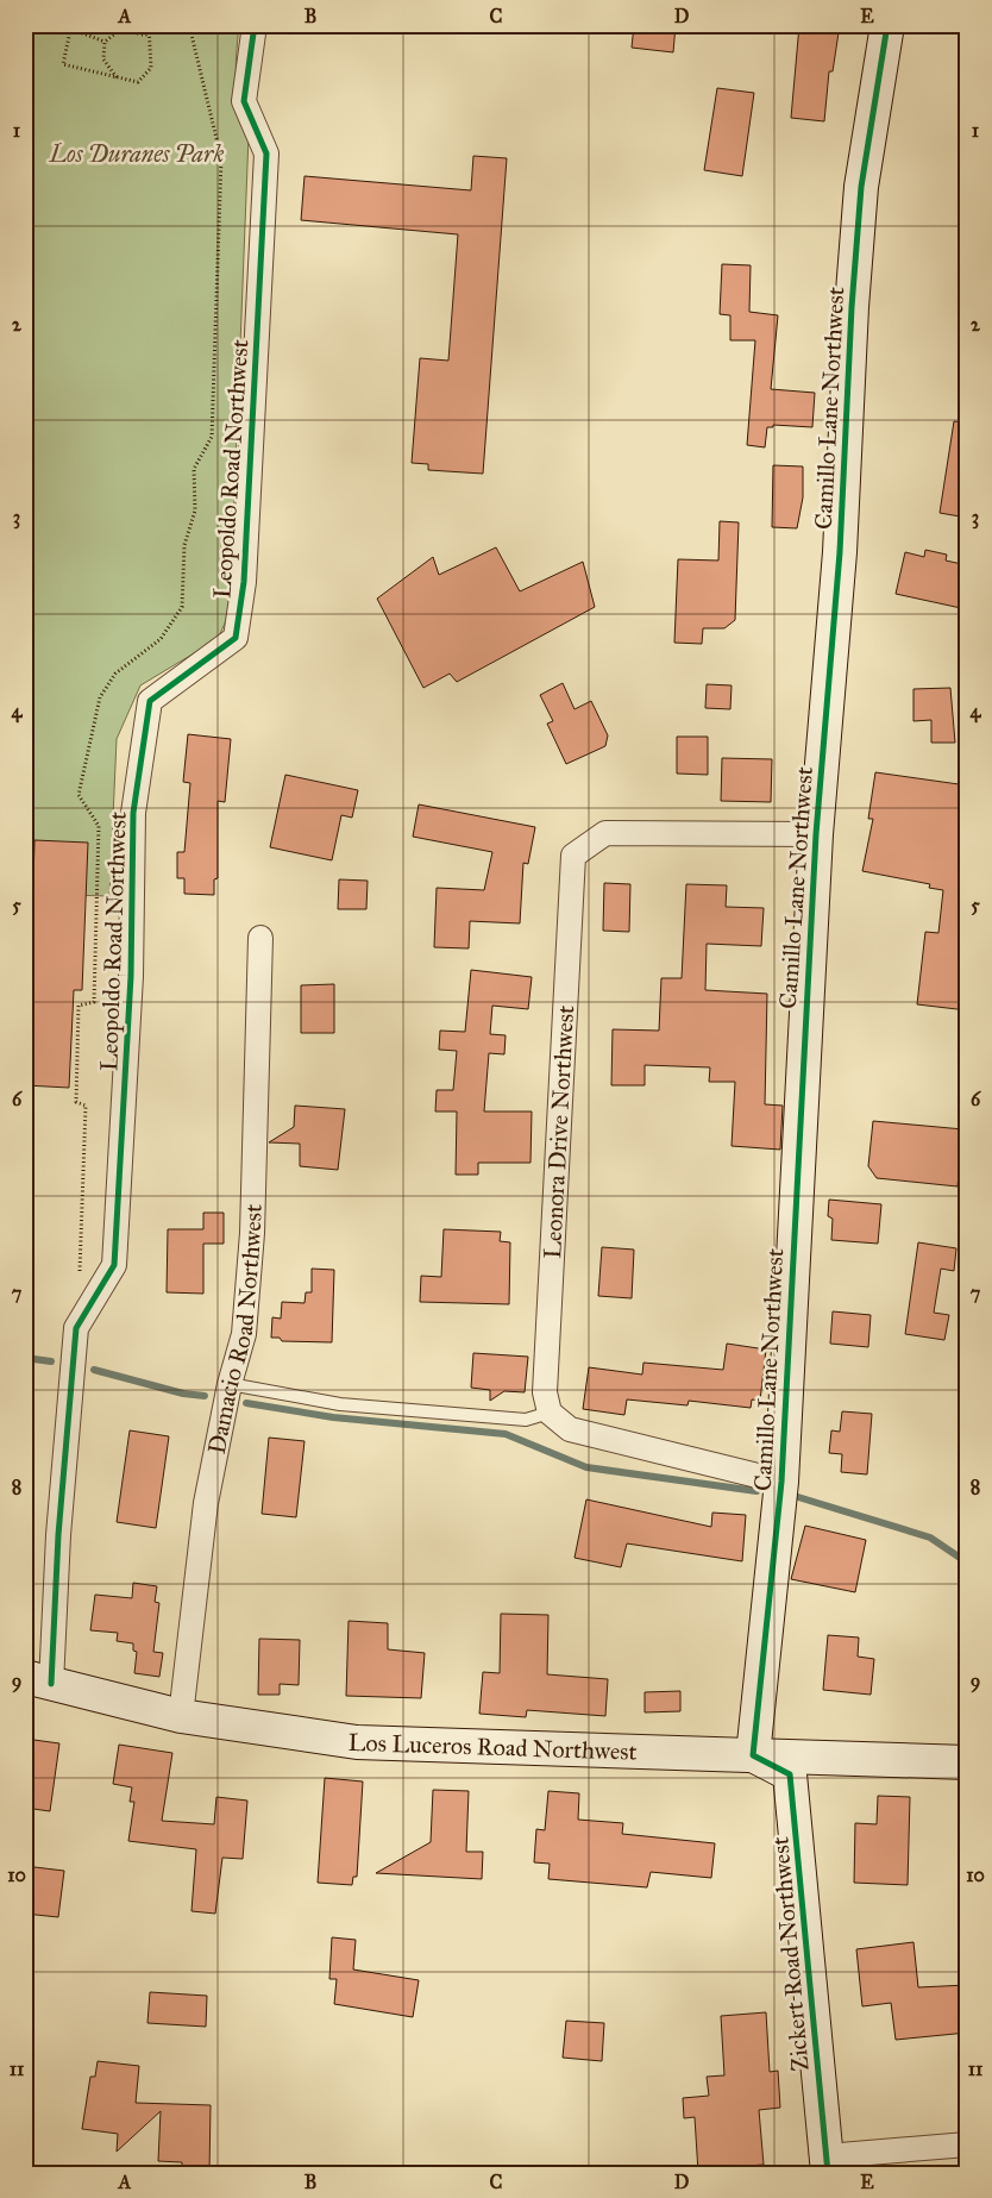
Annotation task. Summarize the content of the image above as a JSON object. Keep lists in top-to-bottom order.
{
  "streets": {
    "street": [
      "Camillo Lane Northwest",
      "Leopoldo Road Northwest",
      "Leonora Drive Northwest",
      "Damacio Road Northwest",
      "Los Luceros Road Northwest",
      "Zickert Road Northwest"
    ]
  },
  "crossings": [
    ["Camillo Lane Northwest", "Leonora Drive Northwest"],
    ["Camillo Lane Northwest", "Los Luceros Road Northwest"],
    ["Camillo Lane Northwest", "Zickert Road Northwest"],
    ["Leopoldo Road Northwest", "Los Luceros Road Northwest"],
    ["Damacio Road Northwest", "Los Luceros Road Northwest"],
    ["Los Luceros Road Northwest", "Zickert Road Northwest"]
  ],
  "parks": ["Los Duranes Park"],
  "grid": {
    "columns": [
      "A",
      "B",
      "C",
      "D",
      "E"
    ],
    "rows": [
      "1",
      "2",
      "3",
      "4",
      "5",
      "6",
      "7",
      "8",
      "9",
      "10",
      "11"
    ]
  }
}
